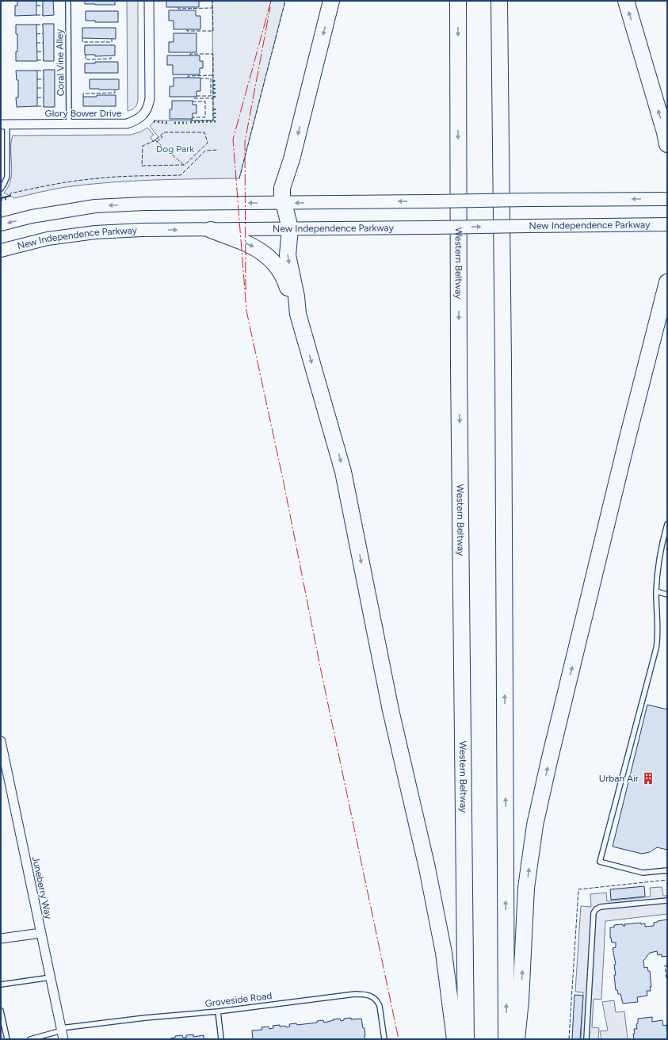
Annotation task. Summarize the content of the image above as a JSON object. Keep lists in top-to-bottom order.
{
  "streets": {
    "highway": ["Western Beltway"],
    "main road": ["New Independence Parkway"],
    "street": ["Glory Bower Drive", "Juneberry Way"],
    "lane": ["Coral Vine Alley", "Groveside Road"]
  },
  "crossings": [
    ["Coral Vine Alley", "Glory Bower Drive"],
    ["Juneberry Way", "Groveside Road"]
  ],
  "parks": ["Dog Park"],
  "places": {
    "building": ["Urban Air"]
  }
}
